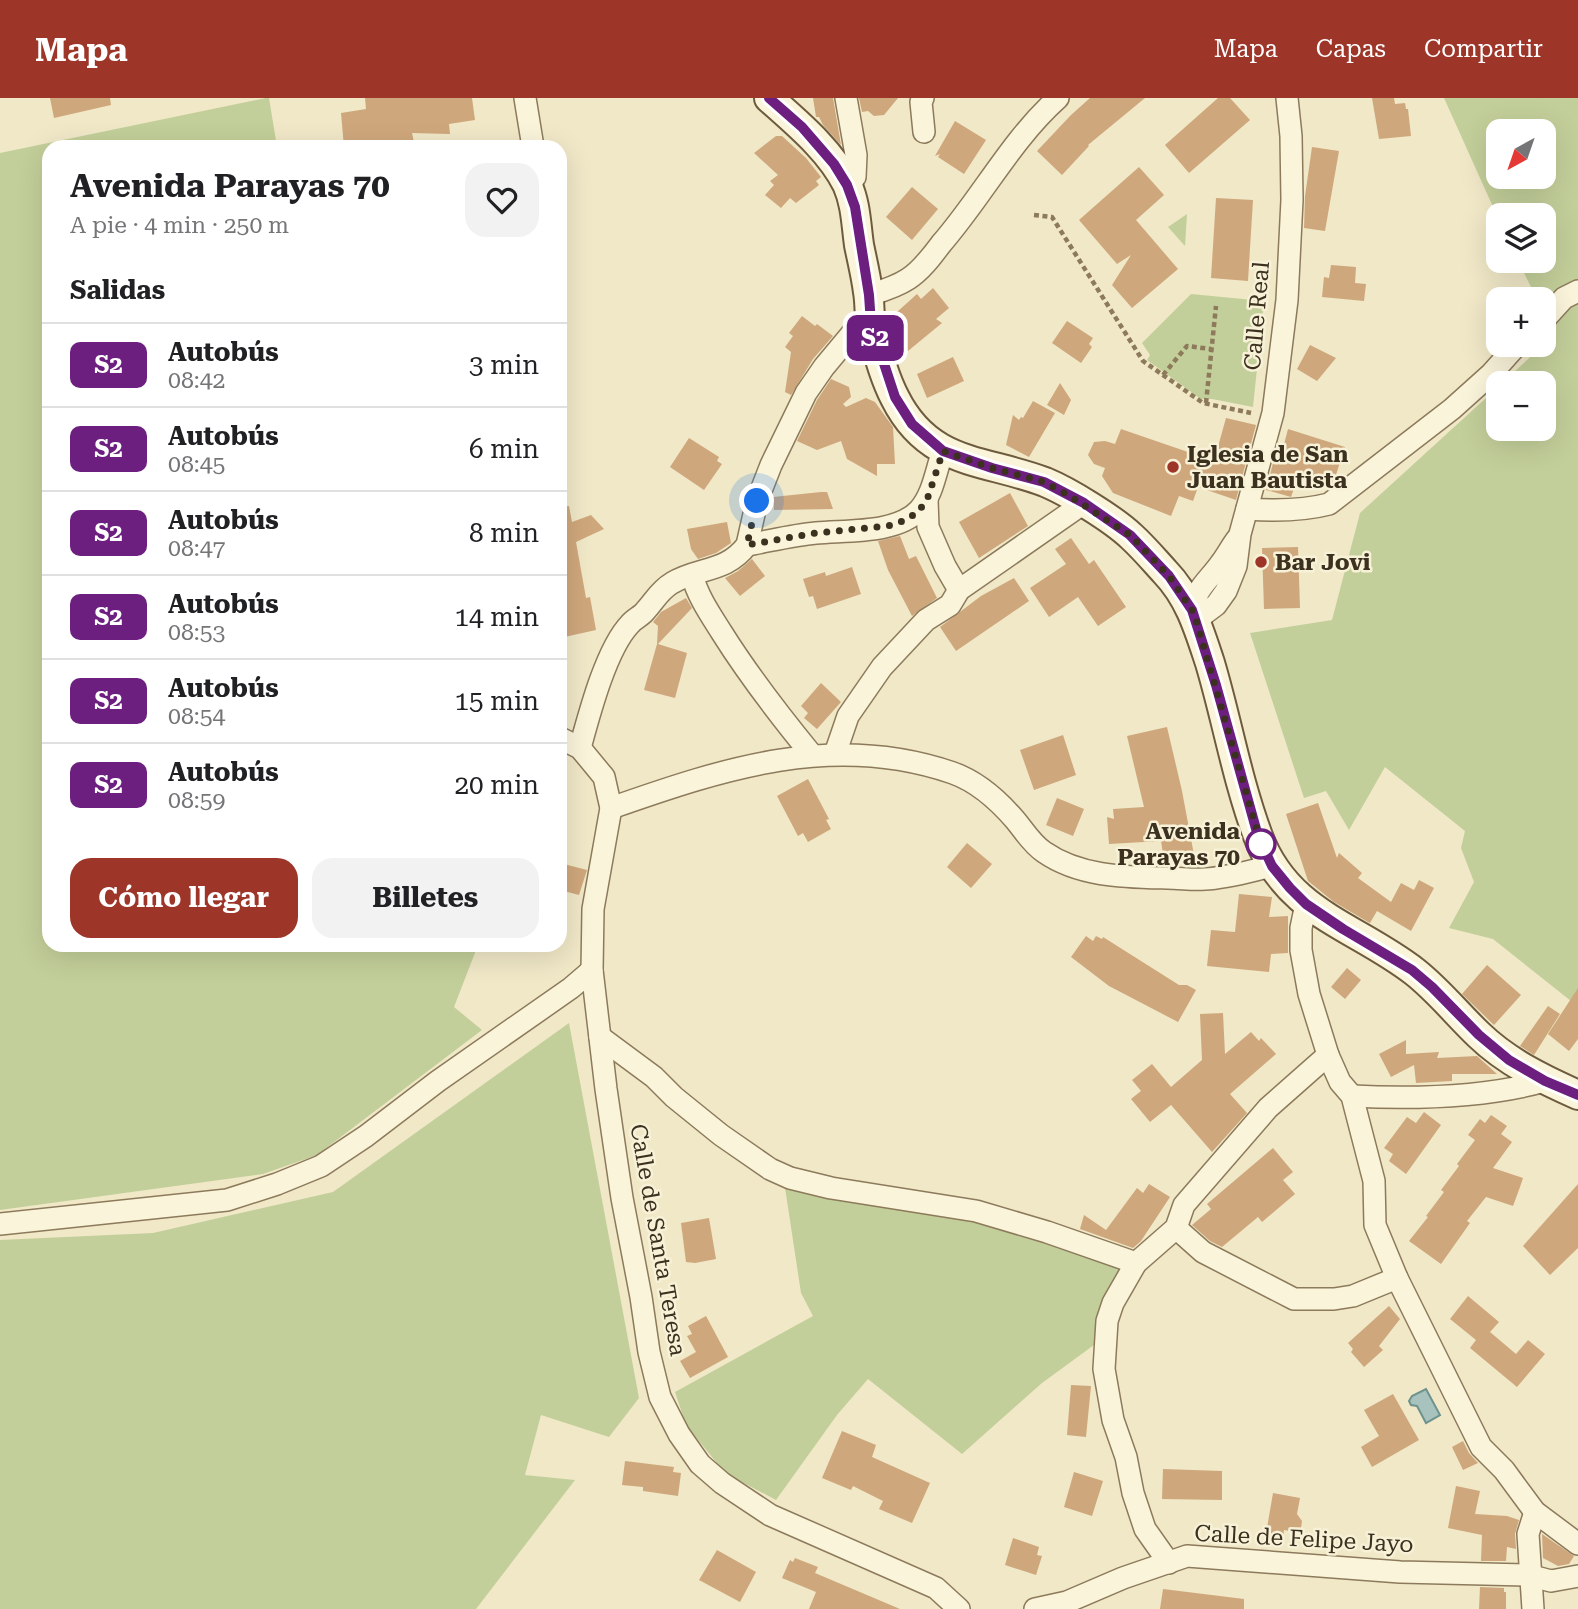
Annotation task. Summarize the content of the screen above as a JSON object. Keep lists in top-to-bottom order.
{
  "streets": {
    "street": ["Calle Real", "Calle de Santa Teresa", "Calle de Felipe Jayo"]
  },
  "places": ["Iglesia de San Juan Bautista", "Bar Jovi", "Avenida Parayas 70"],
  "lines": ["bus line S2"],
  "north": "bottom left",
  "page": {
    "header": "Mapa",
    "nav": ["Mapa", "Capas", "Compartir"],
    "on_map": "S2",
    "map_buttons": ["+", "−"],
    "heading": [
      ["Avenida Parayas 70", "A pie · 4 min · 250 m"],
      "Salidas"
    ],
    "list": [
      {
        "mark": "S2",
        "name": "Autobús",
        "note": "08:42",
        "value": "3 min"
      },
      {
        "mark": "S2",
        "name": "Autobús",
        "note": "08:45",
        "value": "6 min"
      },
      {
        "mark": "S2",
        "name": "Autobús",
        "note": "08:47",
        "value": "8 min"
      },
      {
        "mark": "S2",
        "name": "Autobús",
        "note": "08:53",
        "value": "14 min"
      },
      {
        "mark": "S2",
        "name": "Autobús",
        "note": "08:54",
        "value": "15 min"
      },
      {
        "mark": "S2",
        "name": "Autobús",
        "note": "08:59",
        "value": "20 min"
      }
    ],
    "buttons": ["Cómo llegar", "Billetes"]
  }
}
